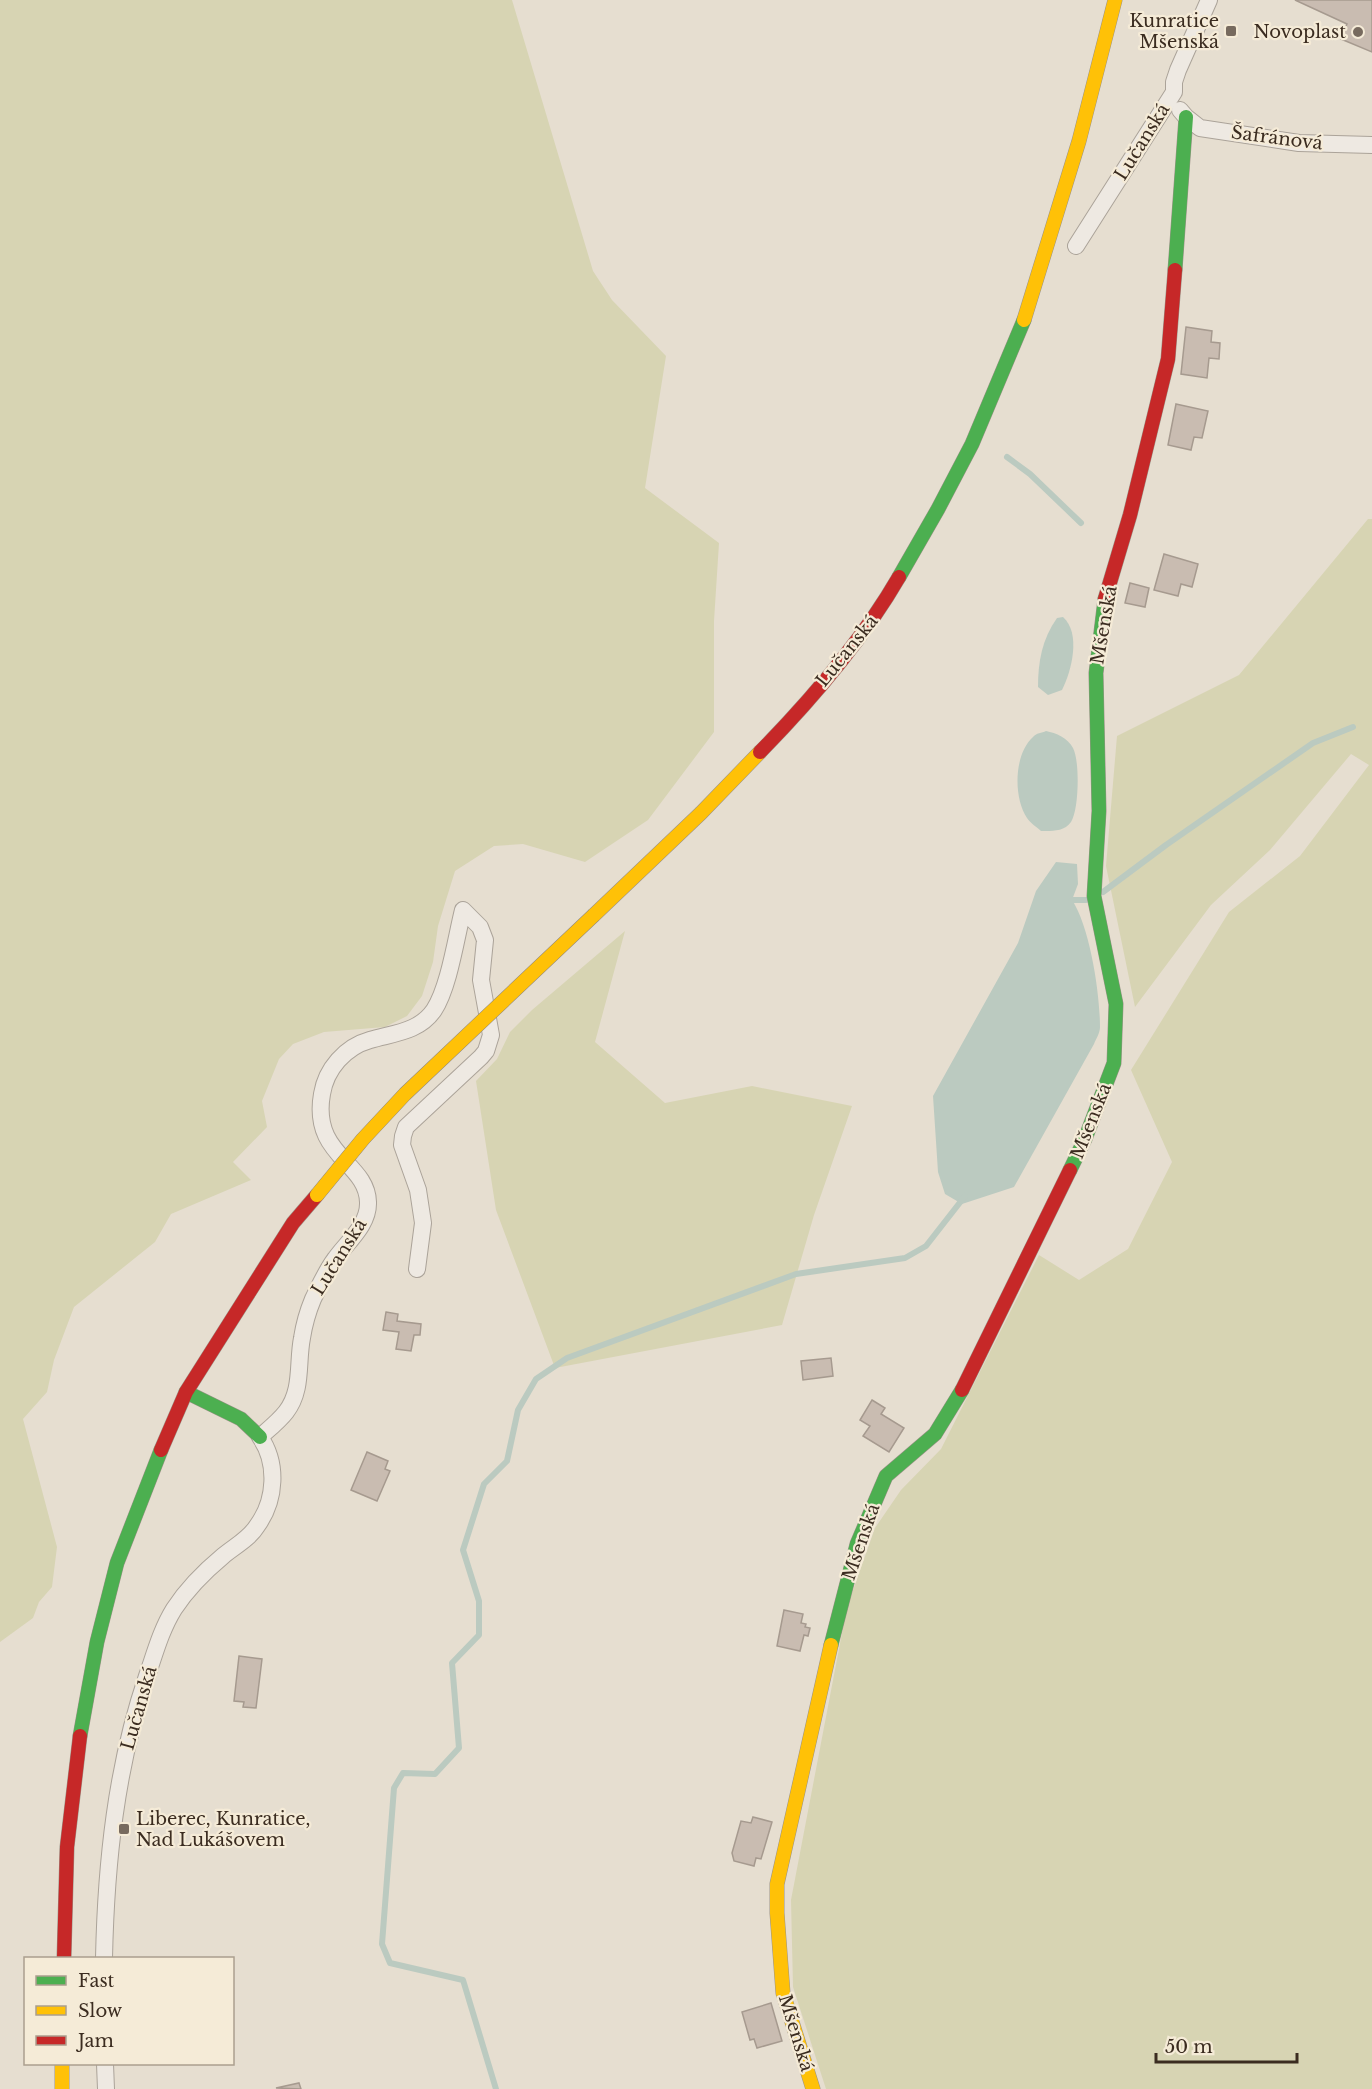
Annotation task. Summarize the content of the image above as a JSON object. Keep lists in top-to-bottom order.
{
  "streets": {
    "main road": ["Lučanská", "Mšenská"],
    "street": ["Šafránová"]
  },
  "crossings": [
    ["Šafránová", "Mšenská"],
    ["Lučanská", "Mšenská"]
  ],
  "places": {
    "transit": ["Kunratice Mšenská", "Liberec, Kunratice, Nad Lukášovem"],
    "other": ["Novoplast"]
  },
  "legend": ["Fast", "Slow", "Jam"],
  "scale_bar": "50 m"
}
